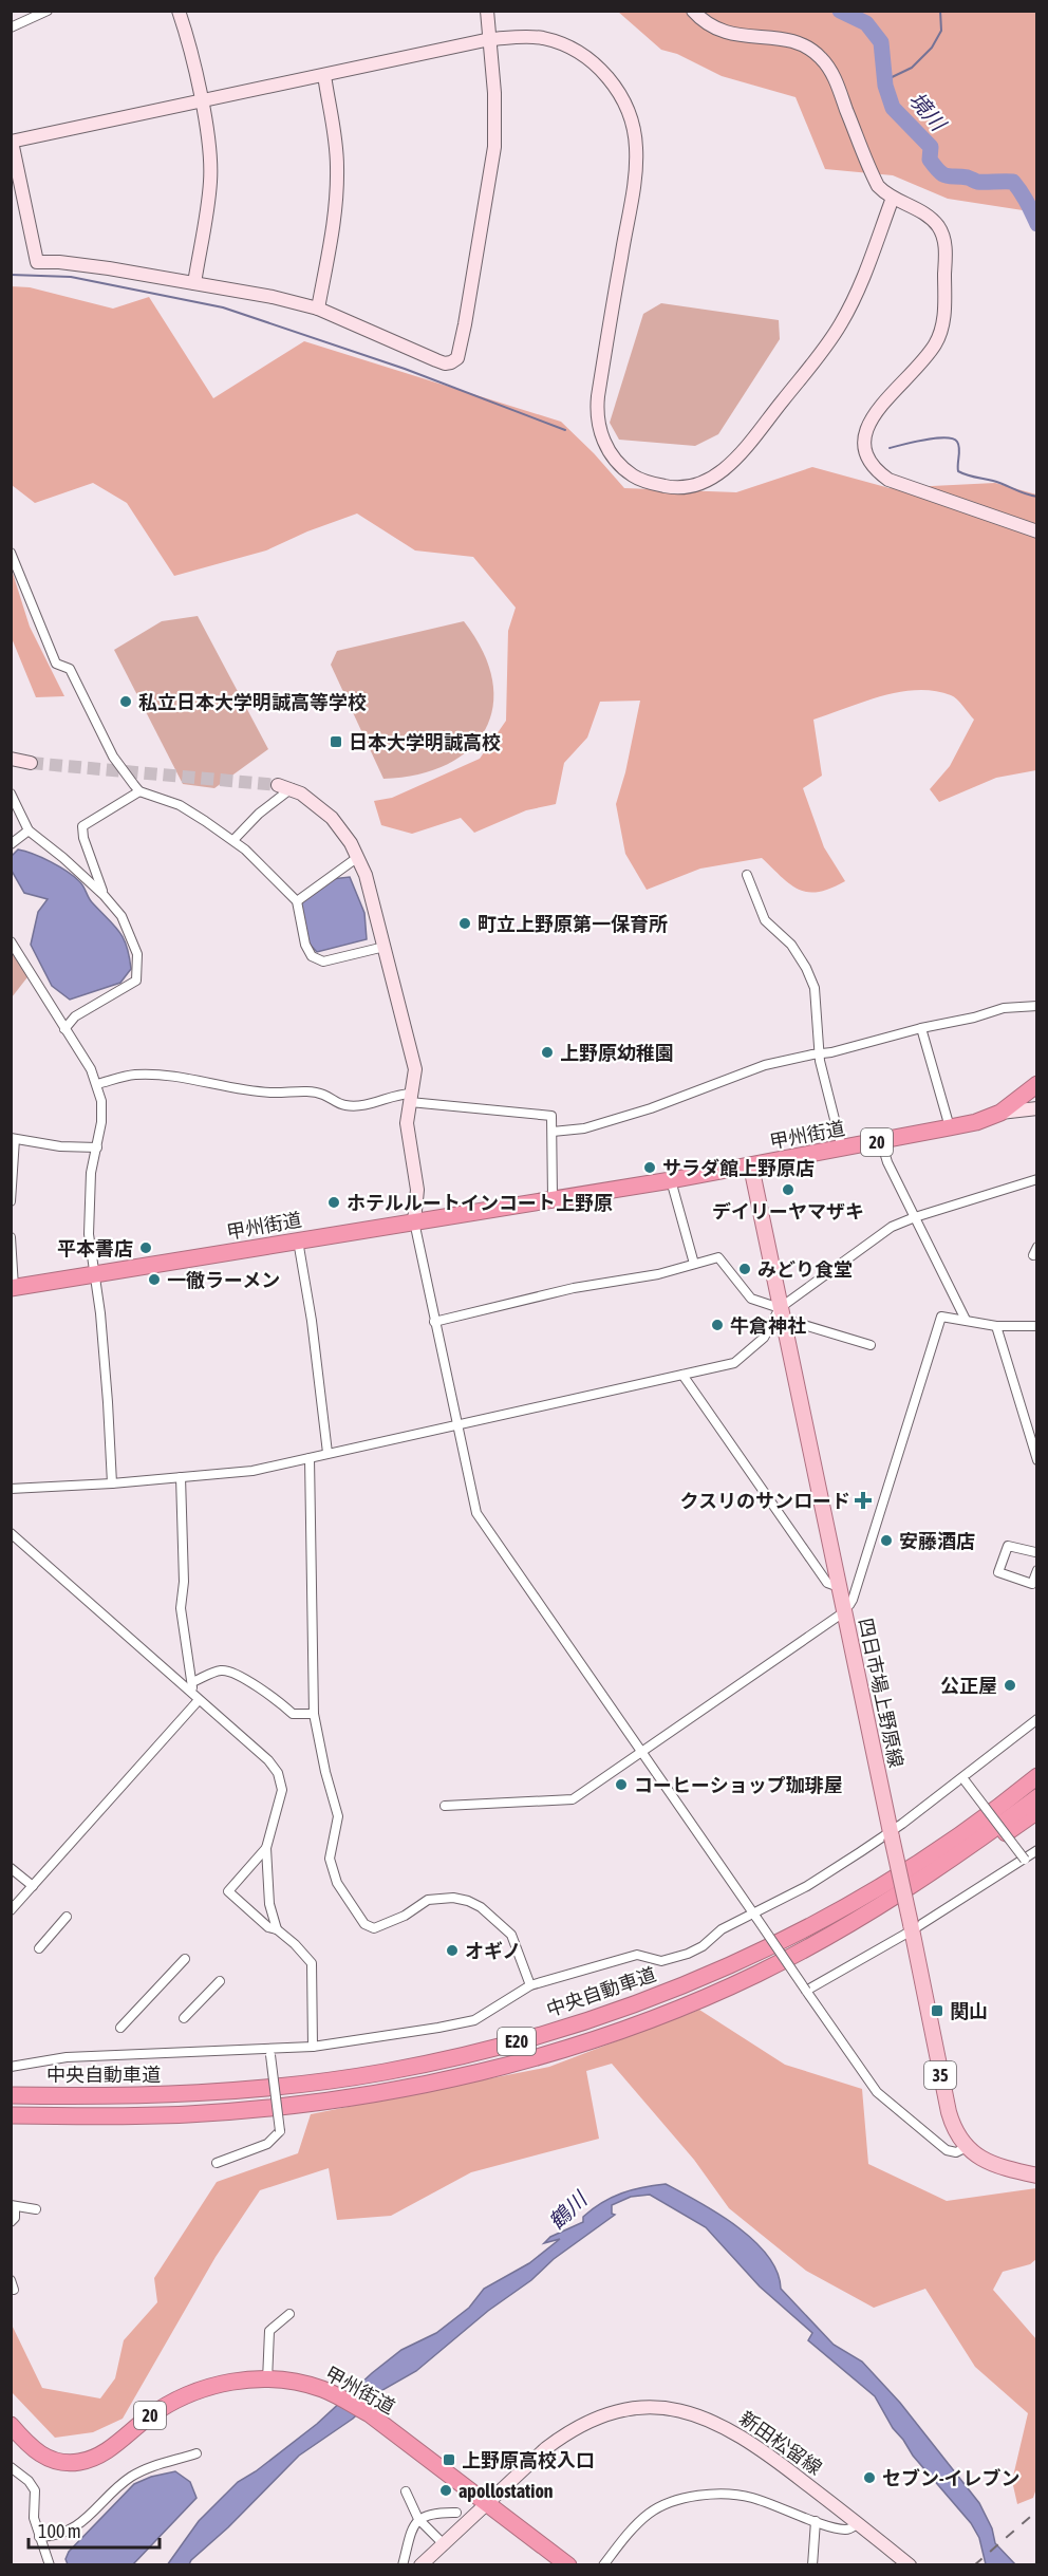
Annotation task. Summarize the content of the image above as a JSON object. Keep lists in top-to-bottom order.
{
  "streets": {
    "highway": [
      "甲州街道",
      "20",
      "中央自動車道",
      "E20"
    ],
    "main road": ["四日市場上野原線", "35"],
    "street": ["新田松留線"]
  },
  "crossings": [
    ["甲州街道", "四日市場上野原線"],
    ["甲州街道", "新田松留線"]
  ],
  "water": ["境川", "鶴川"],
  "places": {
    "other": [
      "私立日本大学明誠高等学校",
      "町立上野原第一保育所",
      "上野原幼稚園",
      "サラダ館上野原店",
      "デイリーヤマザキ",
      "ホテルルートインコート上野原",
      "平本書店",
      "みどり食堂",
      "一徹ラーメン",
      "牛倉神社",
      "安藤酒店",
      "公正屋",
      "コーヒーショップ珈琲屋",
      "オギノ",
      "セブン-イレブン",
      "apollostation"
    ],
    "transit": ["日本大学明誠高校", "関山", "上野原高校入口"],
    "health": ["クスリのサンロード"]
  },
  "scale_bar": "100 m"
}
